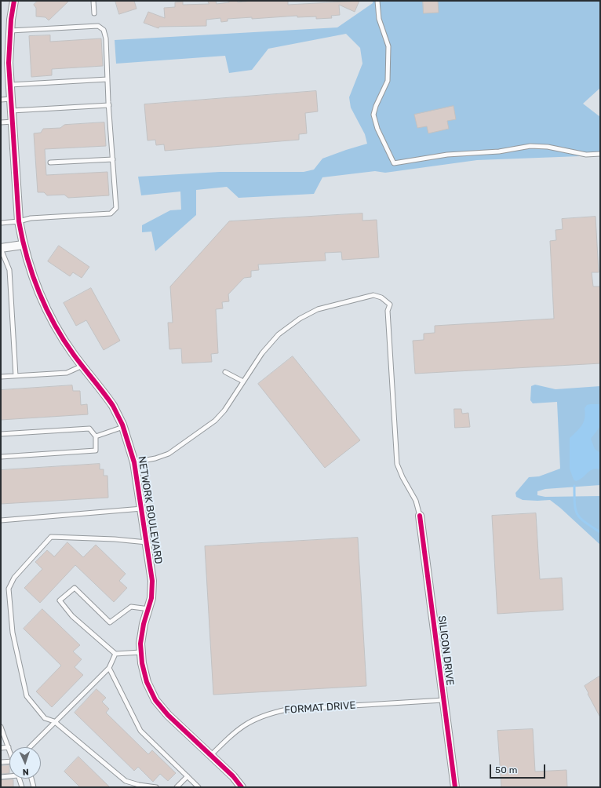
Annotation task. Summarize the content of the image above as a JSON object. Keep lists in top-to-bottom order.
{
  "streets": {
    "street": ["NETWORK BOULEVARD", "SILICON DRIVE"],
    "lane": ["FORMAT DRIVE"]
  },
  "crossings": [
    ["NETWORK BOULEVARD", "FORMAT DRIVE"],
    ["SILICON DRIVE", "FORMAT DRIVE"]
  ],
  "scale_bar": "50 m",
  "north": "bottom"
}
